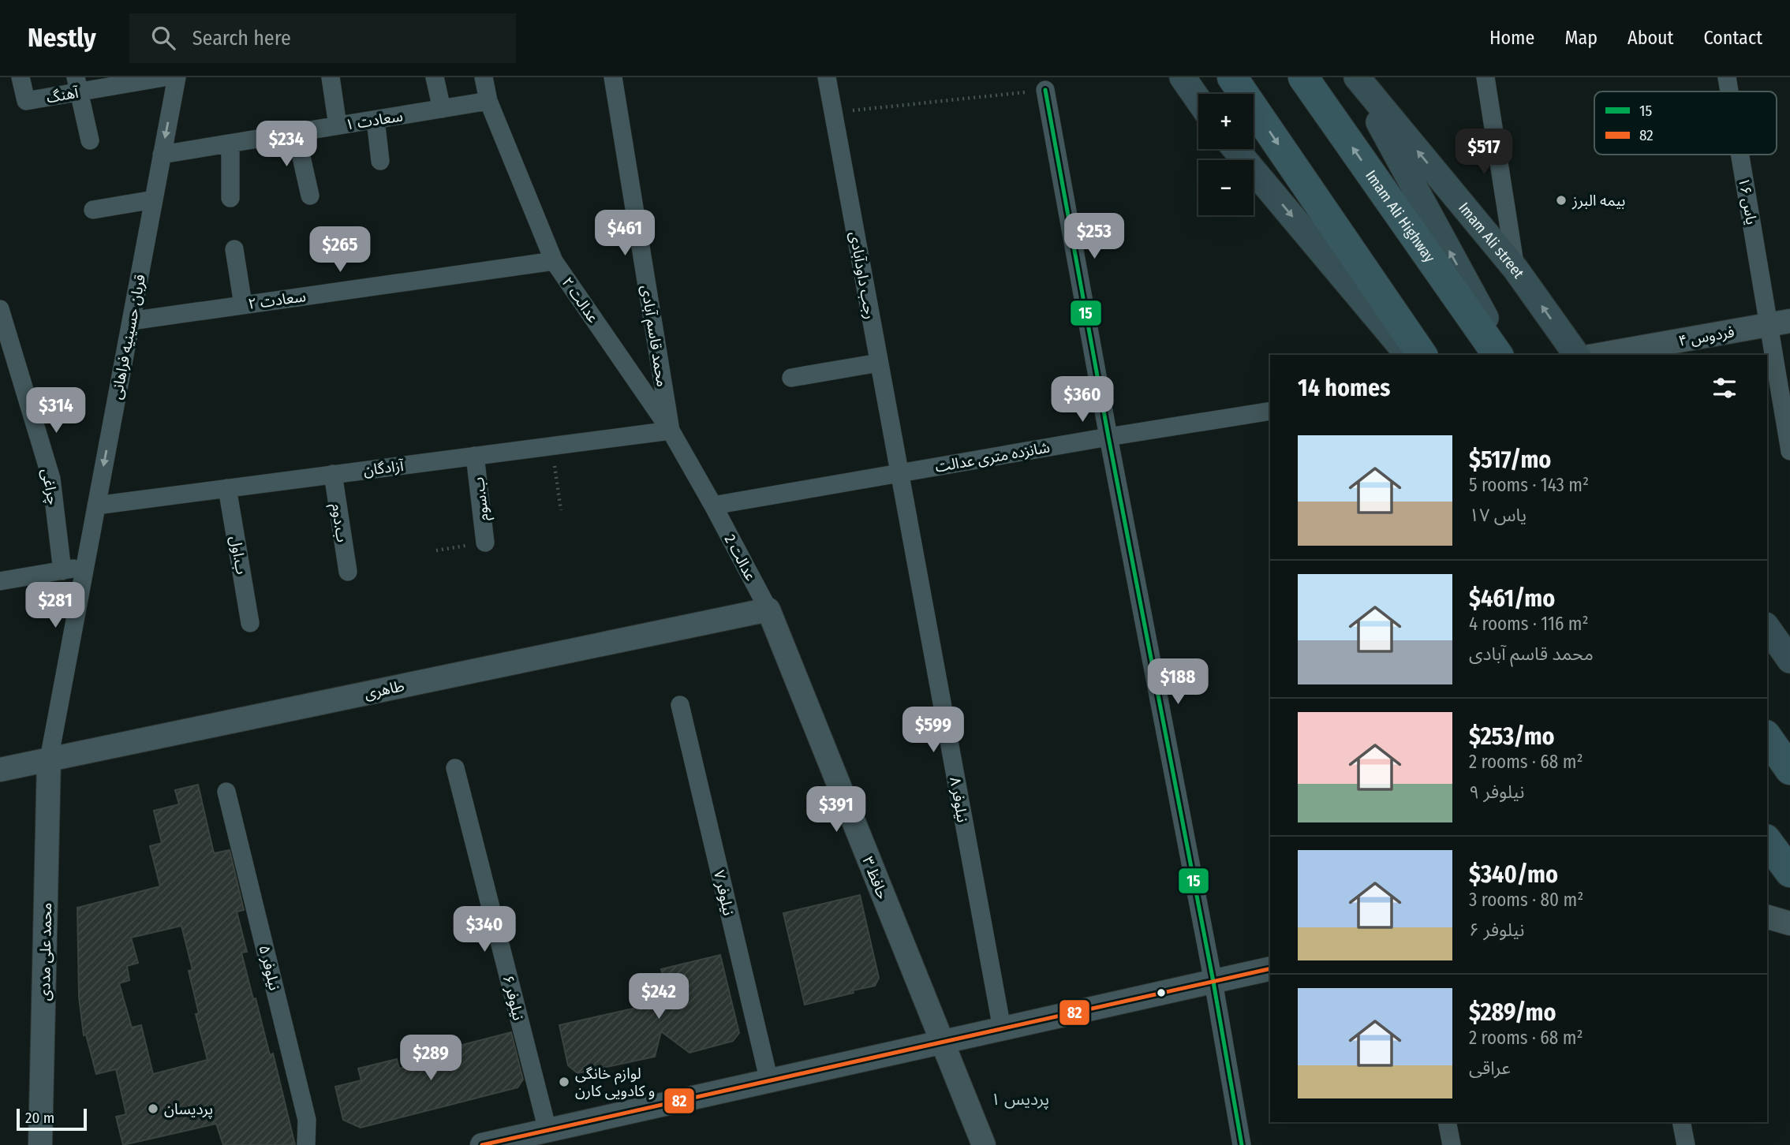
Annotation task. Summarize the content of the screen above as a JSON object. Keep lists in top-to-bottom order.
{
  "streets": {
    "highway": ["Imam Ali Highway"],
    "main road": ["Imam Ali street"],
    "street": [
      "آهنگ",
      "سعادت ۱",
      "یاس ۱۶",
      "رجب داودآبادی",
      "سعادت ۲",
      "عدالت ۲",
      "محمد قاسم آبادی",
      "فردوس ۴",
      "قربان حسینیه فراهانی",
      "شانزده متری عدالت",
      "آزادگان",
      "چراغی",
      "ب.سوم",
      "ب.دوم",
      "ب.اول",
      "عدالت 2",
      "طاهری",
      "نیلوفر ۸",
      "حافظ ۳",
      "نیلوفر ۷",
      "محمد علی مددی",
      "نیلوفر ۵",
      "نیلوفر ۶"
    ]
  },
  "crossings": [
    ["سعادت ۱", "عدالت ۲"],
    ["سعادت ۱", "قربان حسینیه فراهانی"],
    ["یاس ۱۶", "فردوس ۴"],
    ["رجب داودآبادی", "شانزده متری عدالت"],
    ["رجب داودآبادی", "نیلوفر ۸"],
    ["سعادت ۲", "عدالت ۲"],
    ["سعادت ۲", "قربان حسینیه فراهانی"],
    ["عدالت ۲", "محمد قاسم آبادی"],
    ["عدالت ۲", "شانزده متری عدالت"],
    ["عدالت ۲", "آزادگان"],
    ["عدالت ۲", "عدالت 2"],
    ["محمد قاسم آبادی", "آزادگان"],
    ["قربان حسینیه فراهانی", "آزادگان"],
    ["قربان حسینیه فراهانی", "طاهری"],
    ["قربان حسینیه فراهانی", "محمد علی مددی"],
    ["شانزده متری عدالت", "عدالت 2"],
    ["شانزده متری عدالت", "نیلوفر ۸"],
    ["آزادگان", "ب.سوم"],
    ["آزادگان", "ب.دوم"],
    ["آزادگان", "ب.اول"],
    ["عدالت 2", "طاهری"],
    ["عدالت 2", "حافظ ۳"],
    ["طاهری", "حافظ ۳"],
    ["طاهری", "محمد علی مددی"]
  ],
  "districts": ["پردیس ۱"],
  "places": ["بیمه البرز", "لوازم خانگی و کادویی کارن", "پردیسان"],
  "lines": ["transit line 15", "transit line 82"],
  "legend": ["15", "82"],
  "scale_bar": "20 m",
  "page": {
    "header": "Nestly",
    "search": "Search here",
    "nav": [
      "Home",
      "Map",
      "About",
      "Contact"
    ],
    "map_buttons": ["+", "−"],
    "price": [
      "$234",
      "$517",
      "$461",
      "$253",
      "$265",
      "$360",
      "$314",
      "$281",
      "$188",
      "$599",
      "$391",
      "$340",
      "$242",
      "$289"
    ],
    "heading": "14 homes",
    "list": [
      {
        "name": "$517/mo",
        "note": "5 rooms · 143 m² · یاس ۱۷"
      },
      {
        "name": "$461/mo",
        "note": "4 rooms · 116 m² · محمد قاسم آبادی"
      },
      {
        "name": "$253/mo",
        "note": "2 rooms · 68 m² · نیلوفر ۹"
      },
      {
        "name": "$340/mo",
        "note": "3 rooms · 80 m² · نیلوفر ۶"
      },
      {
        "name": "$289/mo",
        "note": "2 rooms · 68 m² · عراقی"
      }
    ],
    "scale": "20 m"
  }
}
